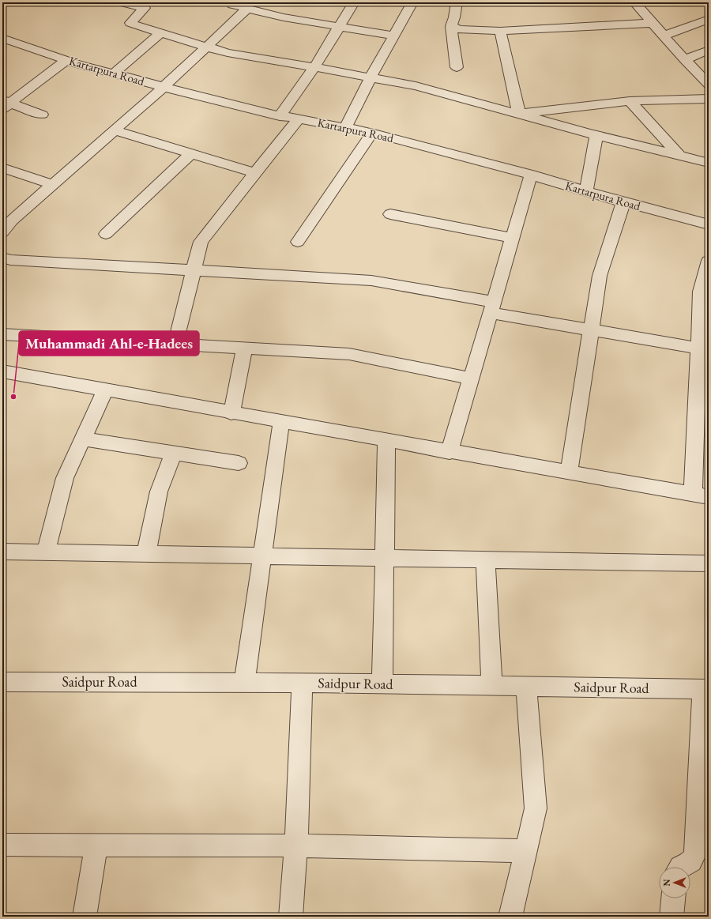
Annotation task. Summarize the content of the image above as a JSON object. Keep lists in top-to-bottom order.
{
  "streets": {
    "street": ["Kartarpura Road", "Saidpur Road"]
  },
  "places": ["Muhammadi Ahl-e-Hadees"],
  "north": "left"
}
